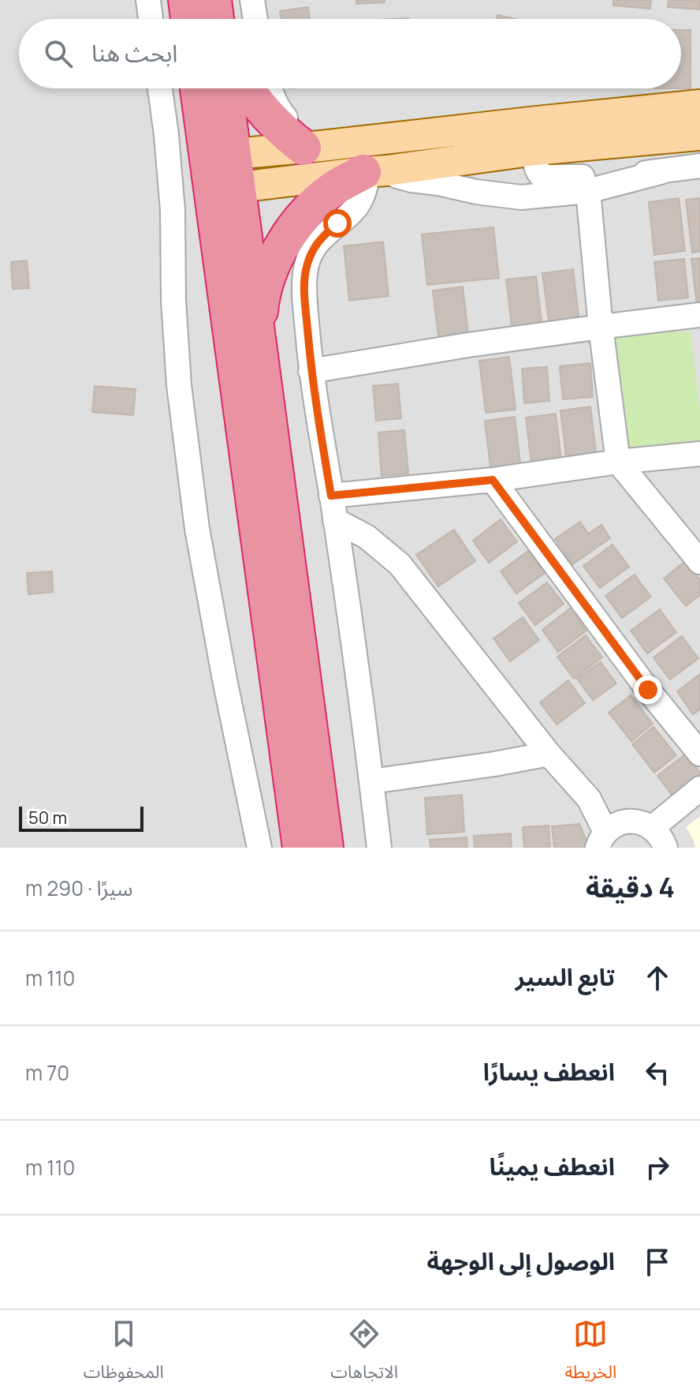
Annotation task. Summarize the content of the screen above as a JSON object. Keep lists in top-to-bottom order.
{
  "scale_bar": "50 m",
  "page": {
    "search": "ابحث هنا",
    "scale": "50 m",
    "heading": ["4 دقيقة", "سيرًا · 290 m"],
    "list": [
      ["تابع السير", "110 m"],
      ["انعطف يسارًا", "70 m"],
      ["انعطف يمينًا", "110 m"],
      "الوصول إلى الوجهة"
    ],
    "nav": ["الخريطة", "الاتجاهات", "المحفوظات"]
  }
}
